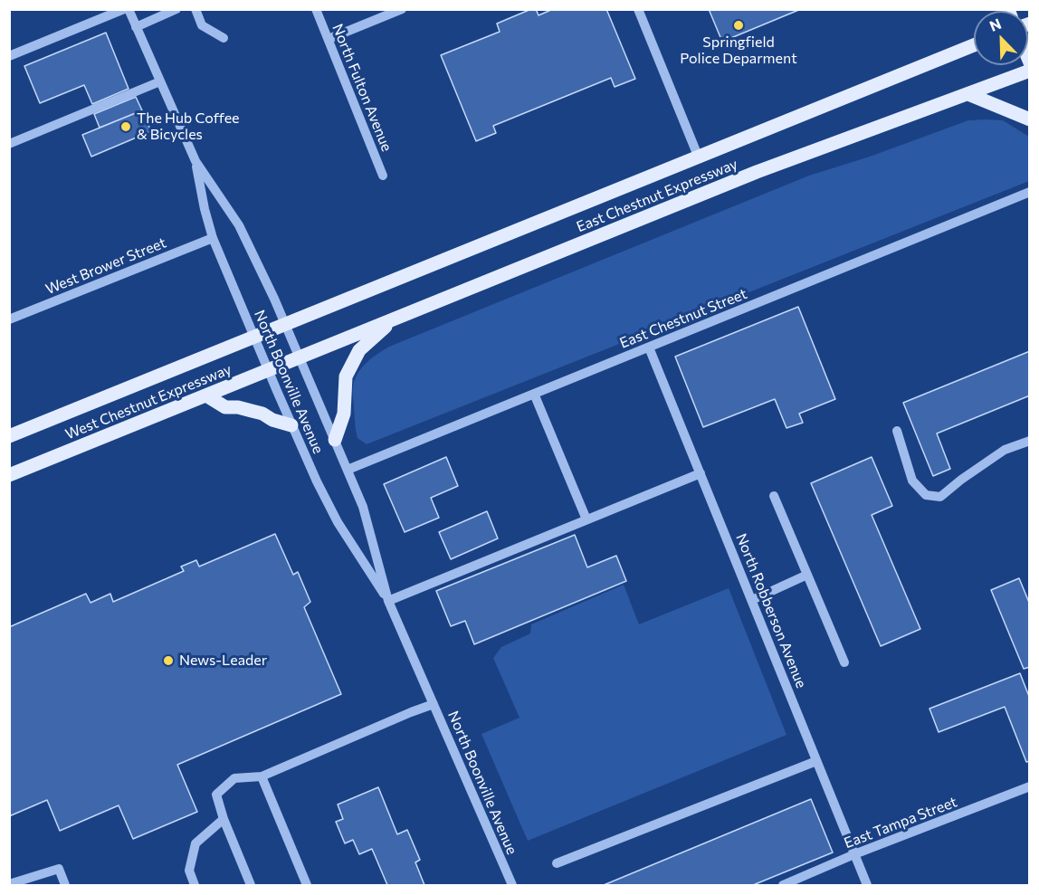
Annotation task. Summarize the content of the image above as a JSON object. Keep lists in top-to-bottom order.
{
  "streets": {
    "main road": ["East Chestnut Expressway", "West Chestnut Expressway"],
    "street": [
      "North Fulton Avenue",
      "West Brower Street",
      "East Chestnut Street",
      "North Boonville Avenue",
      "North Robberson Avenue",
      "East Tampa Street"
    ]
  },
  "crossings": [
    ["East Chestnut Expressway", "North Boonville Avenue"],
    ["East Chestnut Expressway", "West Chestnut Expressway"],
    ["West Brower Street", "North Boonville Avenue"],
    ["East Chestnut Street", "North Boonville Avenue"],
    ["East Chestnut Street", "North Robberson Avenue"],
    ["North Boonville Avenue", "West Chestnut Expressway"],
    ["North Robberson Avenue", "East Tampa Street"]
  ],
  "places": ["Springfield Police Deparment", "The Hub Coffee & Bicycles", "News-Leader"],
  "north": "top left"
}
